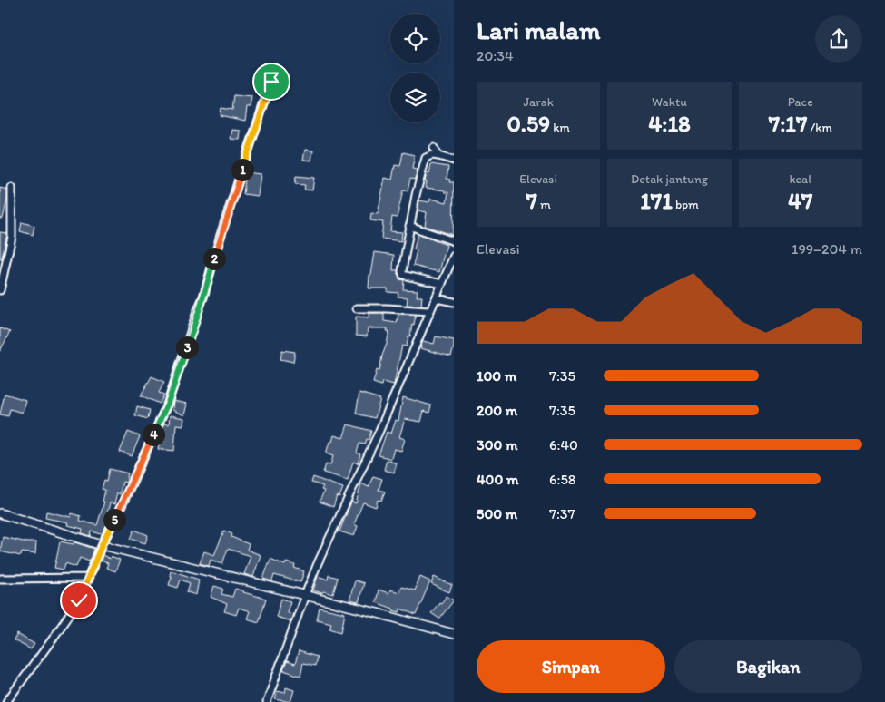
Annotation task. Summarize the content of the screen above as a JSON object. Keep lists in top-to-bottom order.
{
  "page": {
    "heading": ["Lari malam", "20:34"],
    "stats": [
      ["Jarak", "0.59 km"],
      ["Waktu", "4:18"],
      ["Pace", "7:17 /km"],
      ["Elevasi", "7 m"],
      ["Detak jantung", "171 bpm"],
      ["kcal", "47"]
    ],
    "pins": [
      "1",
      "2",
      "3",
      "4",
      "5"
    ],
    "chart": ["Elevasi", "199–204 m"],
    "list": [
      {
        "name": "100 m",
        "note": "7:35"
      },
      {
        "name": "200 m",
        "note": "7:35"
      },
      {
        "name": "300 m",
        "note": "6:40"
      },
      {
        "name": "400 m",
        "note": "6:58"
      },
      {
        "name": "500 m",
        "note": "7:37"
      }
    ],
    "buttons": ["Simpan", "Bagikan"]
  }
}
